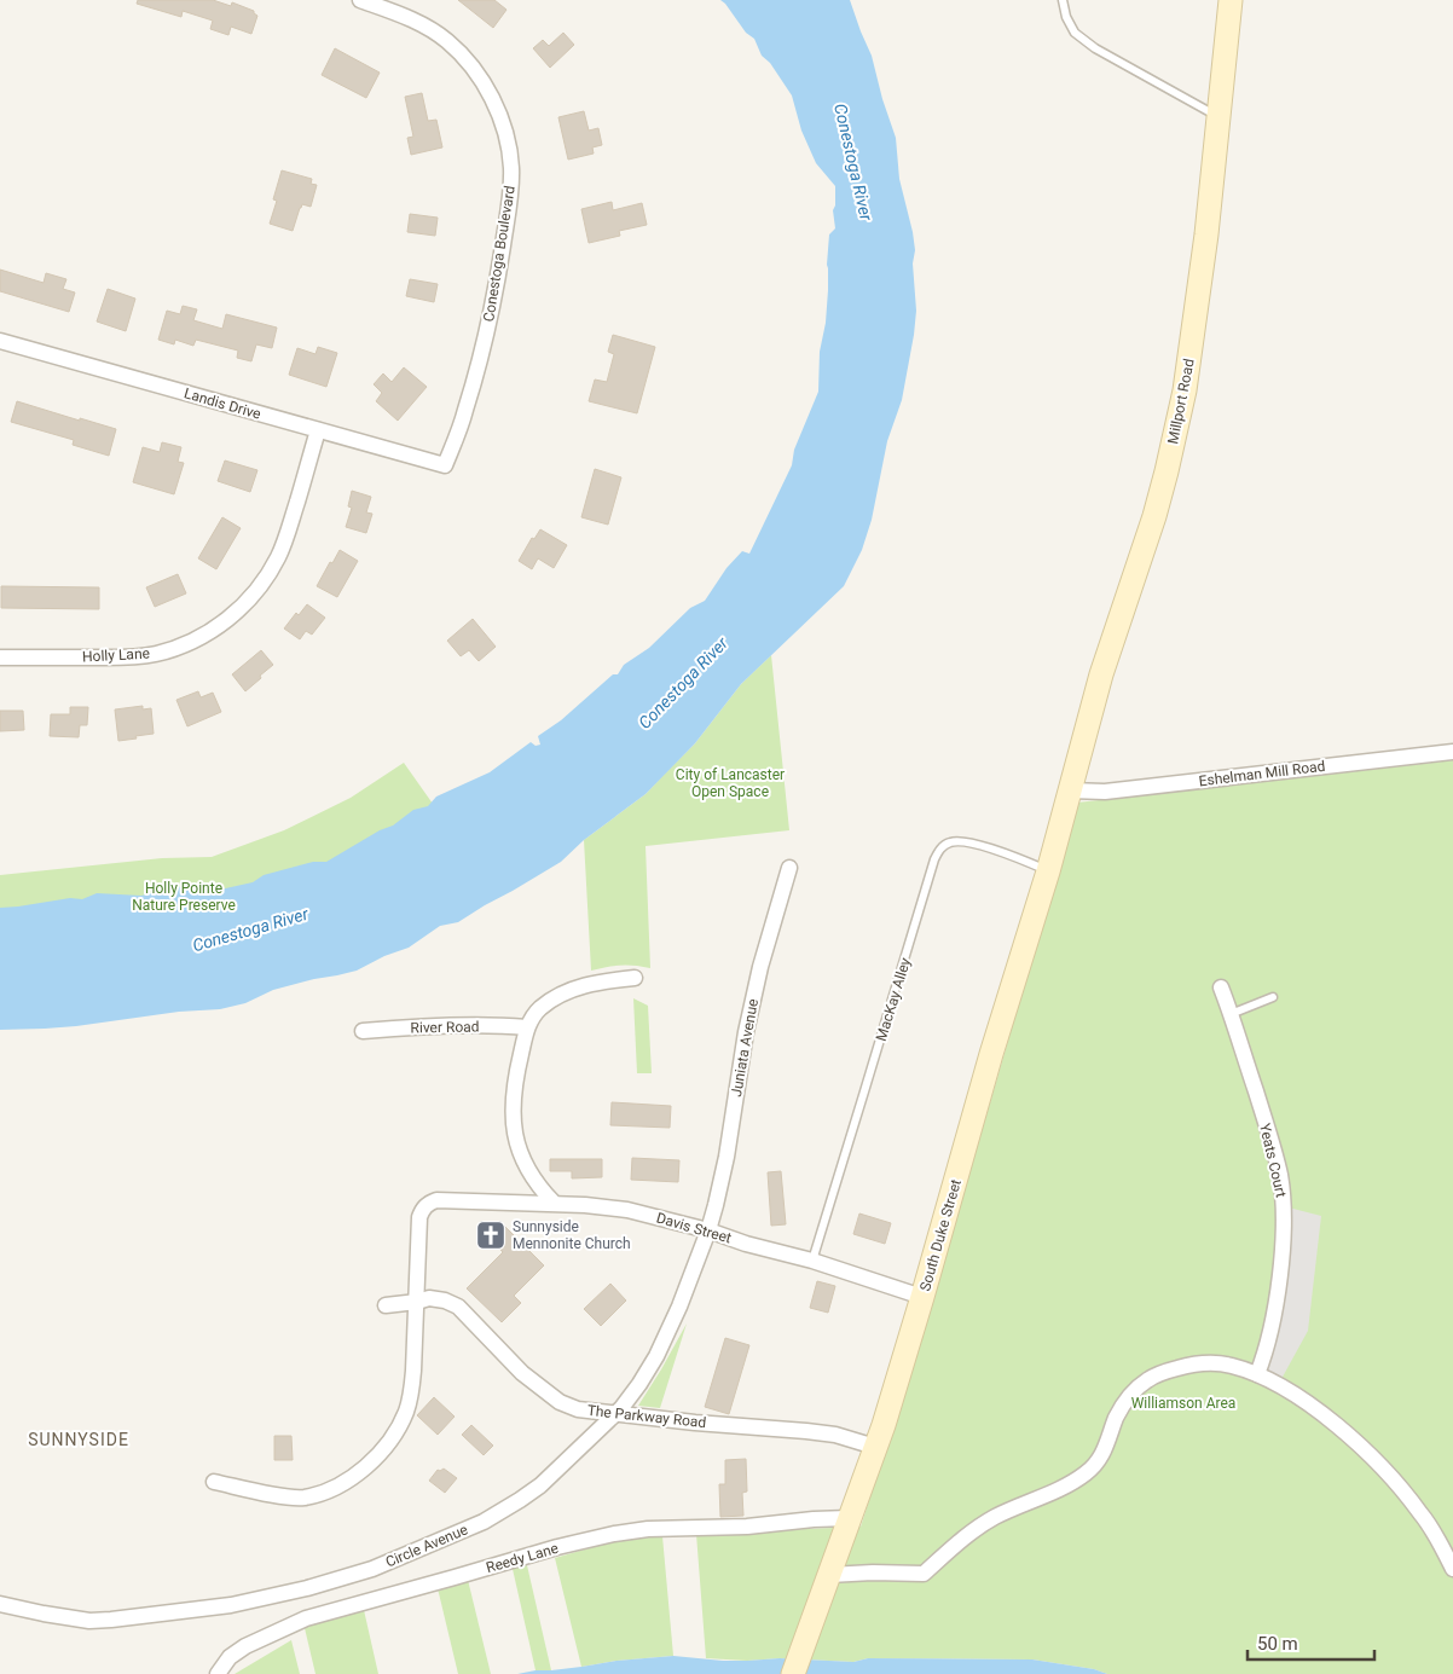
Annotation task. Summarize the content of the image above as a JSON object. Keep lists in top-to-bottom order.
{
  "streets": {
    "main road": ["Millport Road", "South Duke Street"],
    "street": [
      "Conestoga Boulevard",
      "Landis Drive",
      "Holly Lane",
      "Eshelman Mill Road",
      "River Road",
      "Juniata Avenue",
      "Yeats Court",
      "Davis Street",
      "The Parkway Road",
      "Circle Avenue",
      "Reedy Lane"
    ],
    "lane": ["MacKay Alley"]
  },
  "crossings": [
    ["Conestoga Boulevard", "Landis Drive"],
    ["Millport Road", "Eshelman Mill Road"],
    ["Millport Road", "South Duke Street"],
    ["Landis Drive", "Holly Lane"],
    ["Eshelman Mill Road", "South Duke Street"],
    ["MacKay Alley", "Davis Street"],
    ["MacKay Alley", "South Duke Street"],
    ["Juniata Avenue", "Davis Street"],
    ["Juniata Avenue", "Circle Avenue"],
    ["Davis Street", "South Duke Street"],
    ["Davis Street", "The Parkway Road"],
    ["Davis Street", "Circle Avenue"],
    ["South Duke Street", "The Parkway Road"],
    ["South Duke Street", "Reedy Lane"],
    ["The Parkway Road", "Circle Avenue"]
  ],
  "districts": ["SUNNYSIDE"],
  "water": ["Conestoga River"],
  "parks": ["City of Lancaster Open Space", "Holly Pointe Nature Preserve", "Williamson Area"],
  "places": {
    "church": ["Sunnyside Mennonite Church"]
  },
  "scale_bar": "50 m"
}
